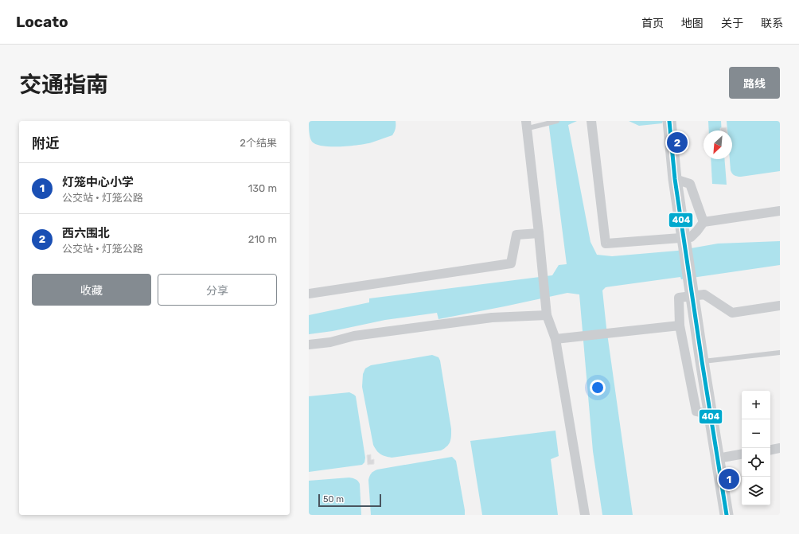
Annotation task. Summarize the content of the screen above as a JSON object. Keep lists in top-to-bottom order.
{
  "lines": ["transit line 404"],
  "scale_bar": "50 m",
  "north": "bottom left",
  "page": {
    "header": "Locato",
    "nav": [
      "首页",
      "地图",
      "关于",
      "联系"
    ],
    "title": "交通指南",
    "buttons": [
      "路线",
      ["收藏", "分享"]
    ],
    "heading": ["附近", "2个结果"],
    "pins": ["2", "1"],
    "list": [
      {
        "mark": "1",
        "name": "灯笼中心小学",
        "note": "公交站 · 灯笼公路",
        "value": "130 m"
      },
      {
        "mark": "2",
        "name": "西六围北",
        "note": "公交站 · 灯笼公路",
        "value": "210 m"
      }
    ],
    "map_buttons": ["+", "−"],
    "scale": "50 m"
  }
}
